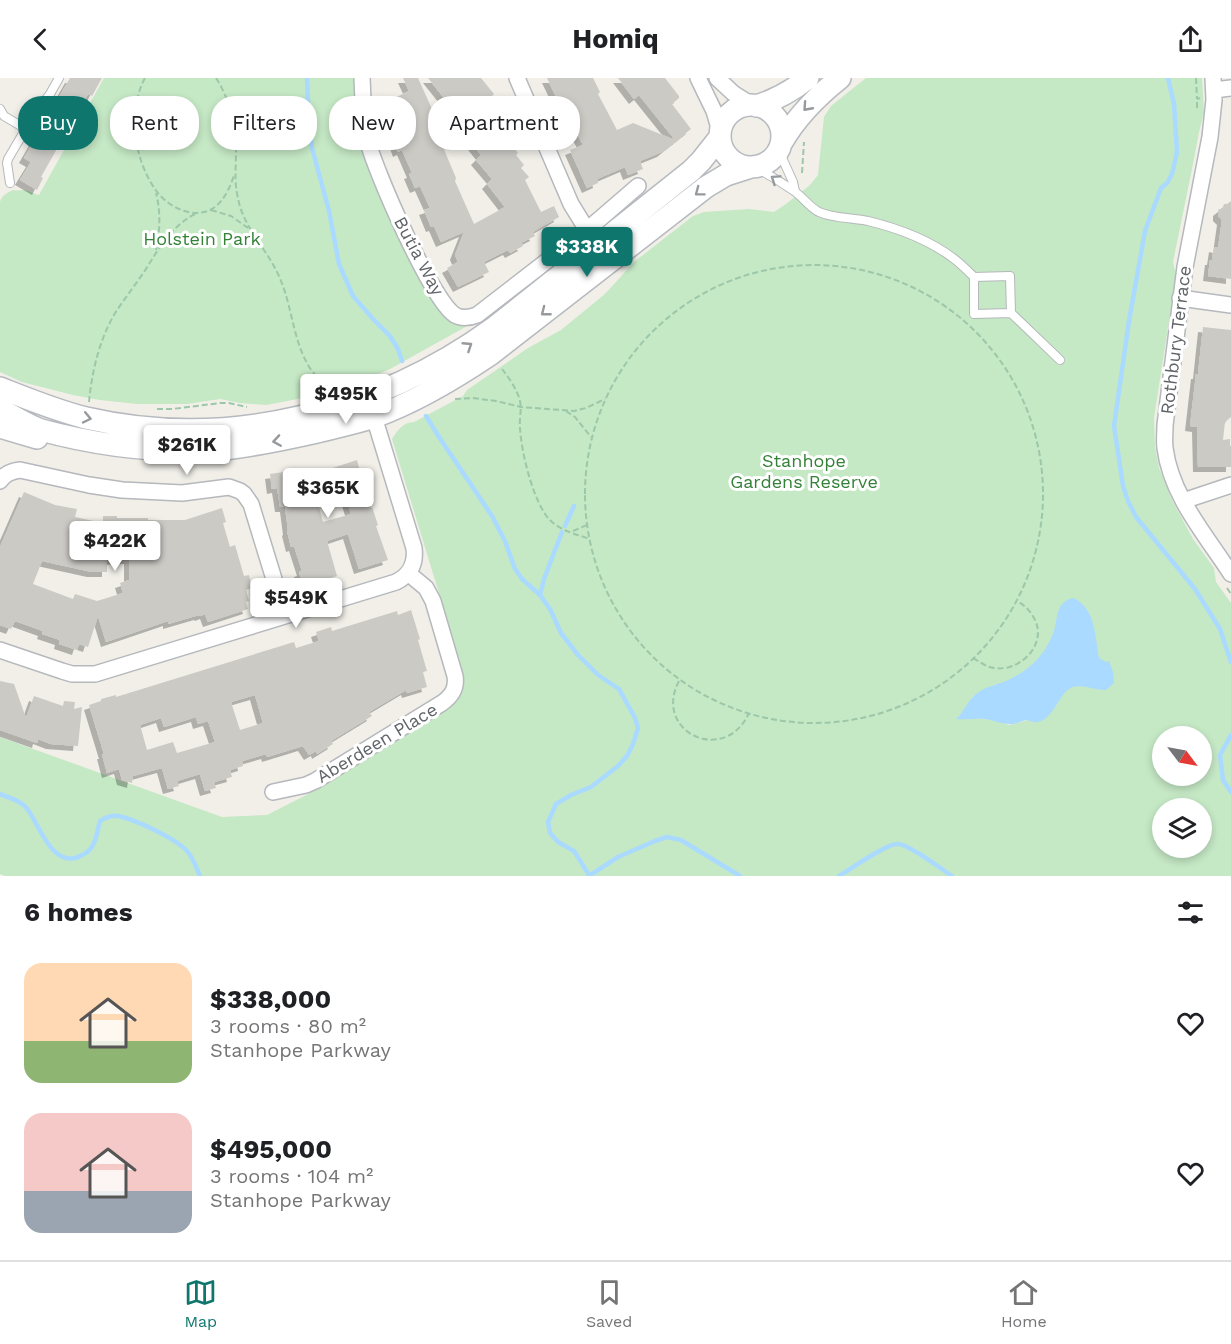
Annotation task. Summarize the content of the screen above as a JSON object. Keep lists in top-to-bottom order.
{
  "streets": {
    "street": ["Butia Way", "Rothbury Terrace", "Aberdeen Place"]
  },
  "parks": ["Holstein Park", "Stanhope Gardens Reserve"],
  "north": "bottom right",
  "page": {
    "header": "Homiq",
    "chip": [
      "Buy",
      "Rent",
      "Filters",
      "New",
      "Apartment"
    ],
    "price": [
      "$338K",
      "$495K",
      "$261K",
      "$365K",
      "$422K",
      "$549K"
    ],
    "heading": "6 homes",
    "list": [
      {
        "name": "$338,000",
        "note": "3 rooms · 80 m² · Stanhope Parkway"
      },
      {
        "name": "$495,000",
        "note": "3 rooms · 104 m² · Stanhope Parkway"
      }
    ],
    "tabs": ["Map", "Saved", "Home"]
  }
}
